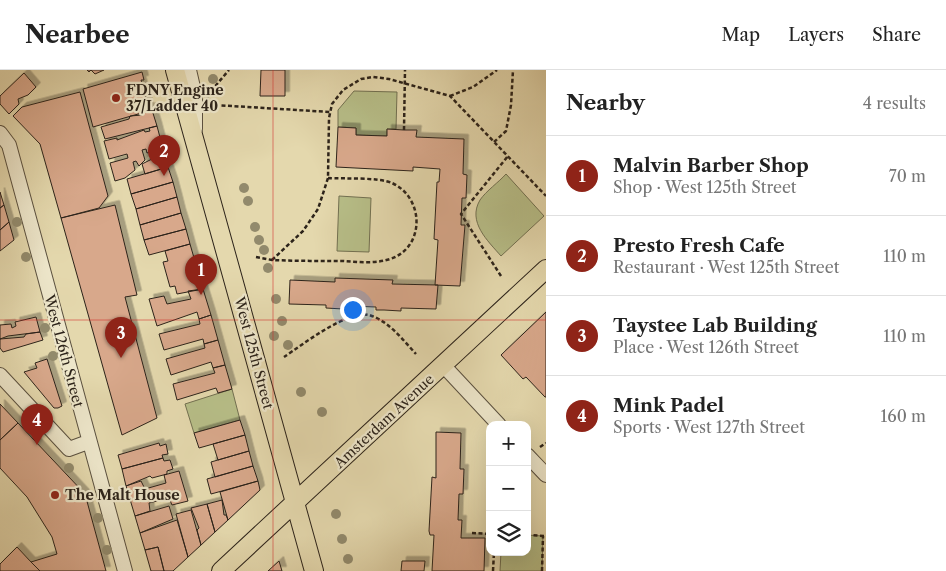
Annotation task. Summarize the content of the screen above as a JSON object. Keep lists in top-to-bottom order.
{
  "streets": {
    "main road": ["West 125th Street", "Amsterdam Avenue"],
    "street": ["West 126th Street"]
  },
  "crossings": [
    ["West 125th Street", "Amsterdam Avenue"]
  ],
  "places": ["FDNY Engine 37/Ladder 40", "The Malt House"],
  "page": {
    "header": "Nearbee",
    "nav": ["Map", "Layers", "Share"],
    "heading": ["Nearby", "4 results"],
    "pins": [
      "2",
      "1",
      "3",
      "4"
    ],
    "list": [
      {
        "mark": "1",
        "name": "Malvin Barber Shop",
        "note": "Shop · West 125th Street",
        "value": "70 m"
      },
      {
        "mark": "2",
        "name": "Presto Fresh Cafe",
        "note": "Restaurant · West 125th Street",
        "value": "110 m"
      },
      {
        "mark": "3",
        "name": "Taystee Lab Building",
        "note": "Place · West 126th Street",
        "value": "110 m"
      },
      {
        "mark": "4",
        "name": "Mink Padel",
        "note": "Sports · West 127th Street",
        "value": "160 m"
      }
    ],
    "map_buttons": ["+", "−"]
  }
}
